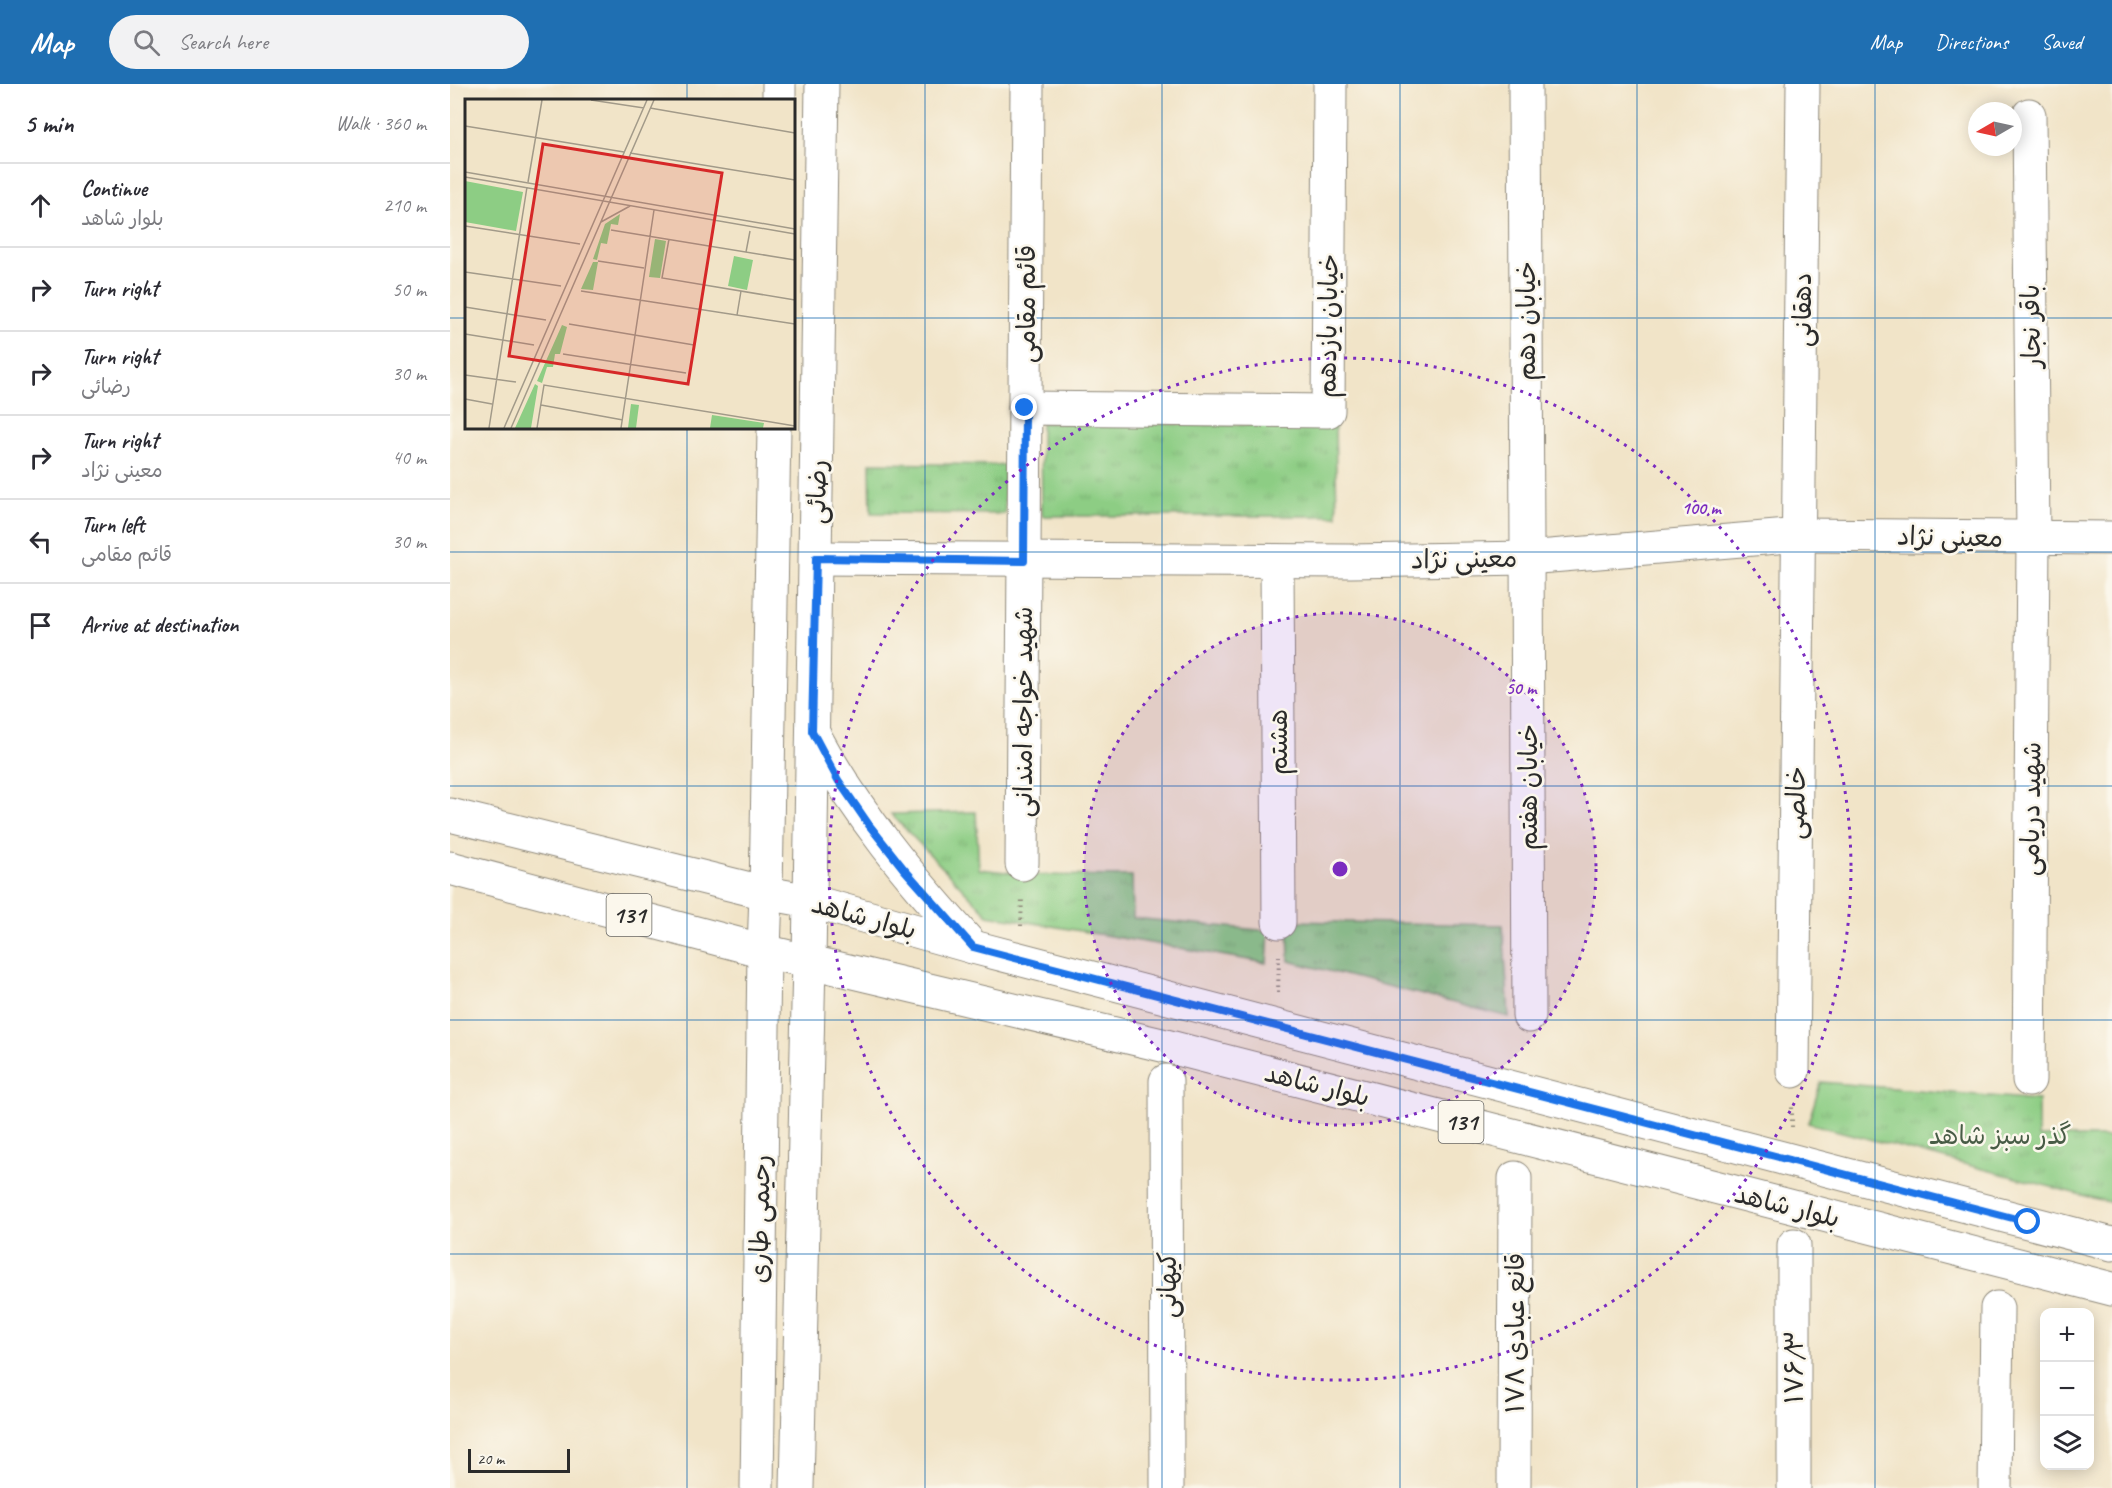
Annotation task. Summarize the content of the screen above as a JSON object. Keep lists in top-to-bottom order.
{
  "streets": {
    "street": [
      "قائم مقامی",
      "دهقانی",
      "خیابان دهم",
      "خیابان یازدهم",
      "باقر نجار",
      "رضائی",
      "معینی نژاد",
      "شهید خواجه امندانی",
      "هشتم",
      "خیابان هفتم",
      "خالصی",
      "شهید دریامی",
      "131",
      "بلوار شاهد",
      "رحیمی طاری",
      "کیهانی",
      "قانع عبادی ۱۷۸",
      "۱۷۶/۳"
    ]
  },
  "crossings": [
    ["قائم مقامی", "خیابان یازدهم"],
    ["قائم مقامی", "معینی نژاد"],
    ["قائم مقامی", "شهید خواجه امندانی"],
    ["دهقانی", "معینی نژاد"],
    ["دهقانی", "خالصی"],
    ["خیابان دهم", "معینی نژاد"],
    ["خیابان دهم", "خیابان هفتم"],
    ["باقر نجار", "معینی نژاد"],
    ["باقر نجار", "شهید دریامی"],
    ["رضائی", "معینی نژاد"],
    ["رضائی", "بلوار شاهد"],
    ["رضائی", "رحیمی طاری"],
    ["معینی نژاد", "شهید خواجه امندانی"],
    ["معینی نژاد", "هشتم"],
    ["معینی نژاد", "خیابان هفتم"],
    ["معینی نژاد", "خالصی"],
    ["معینی نژاد", "شهید دریامی"],
    ["بلوار شاهد", "رحیمی طاری"]
  ],
  "parks": ["گذر سبز شاهد"],
  "scale_bar": "20 m",
  "north": "left",
  "page": {
    "header": "Map",
    "search": "Search here",
    "nav": ["Map", "Directions", "Saved"],
    "heading": ["5 min", "Walk · 360 m"],
    "list": [
      ["Continue", "بلوار شاهد", "210 m"],
      ["Turn right", "50 m"],
      ["Turn right", "رضائی", "30 m"],
      ["Turn right", "معینی نژاد", "40 m"],
      ["Turn left", "قائم مقامی", "30 m"],
      "Arrive at destination"
    ],
    "map_buttons": ["+", "−"],
    "scale": "20 m"
  },
  "rings": ["100 m", "50 m"]
}
